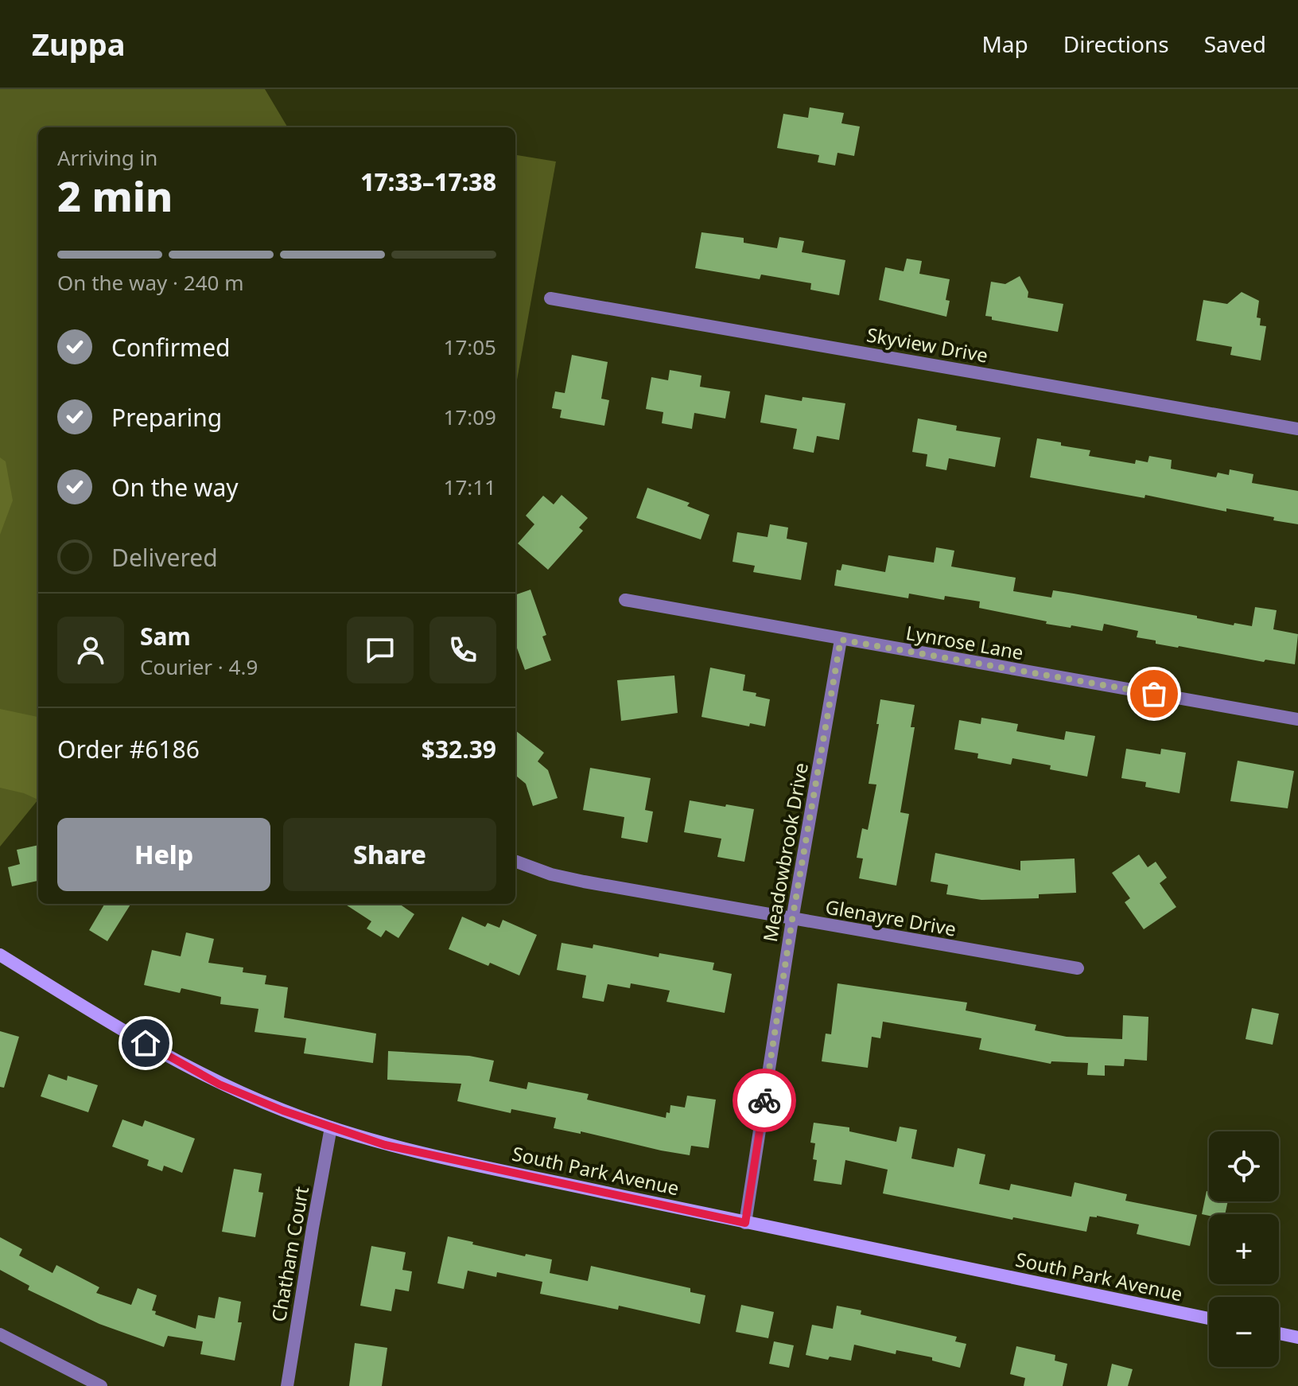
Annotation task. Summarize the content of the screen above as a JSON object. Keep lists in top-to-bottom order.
{
  "streets": {
    "main road": ["South Park Avenue"],
    "street": [
      "Skyview Drive",
      "Lynrose Lane",
      "Meadowbrook Drive",
      "Glenayre Drive",
      "Chatham Court"
    ]
  },
  "crossings": [
    ["Lynrose Lane", "Meadowbrook Drive"],
    ["Meadowbrook Drive", "Glenayre Drive"],
    ["Meadowbrook Drive", "South Park Avenue"],
    ["South Park Avenue", "Chatham Court"]
  ],
  "page": {
    "header": "Zuppa",
    "nav": ["Map", "Directions", "Saved"],
    "heading": ["2 min", "Arriving in", "17:33–17:38"],
    "panel": [
      "Sam",
      "Courier · 4.9",
      "Order #6186",
      "$32.39"
    ],
    "bar": "On the way · 240 m",
    "list": [
      ["Confirmed", "17:05"],
      ["Preparing", "17:09"],
      ["On the way", "17:11"],
      "Delivered"
    ],
    "buttons": ["Help", "Share"],
    "map_buttons": ["+", "−"]
  }
}
